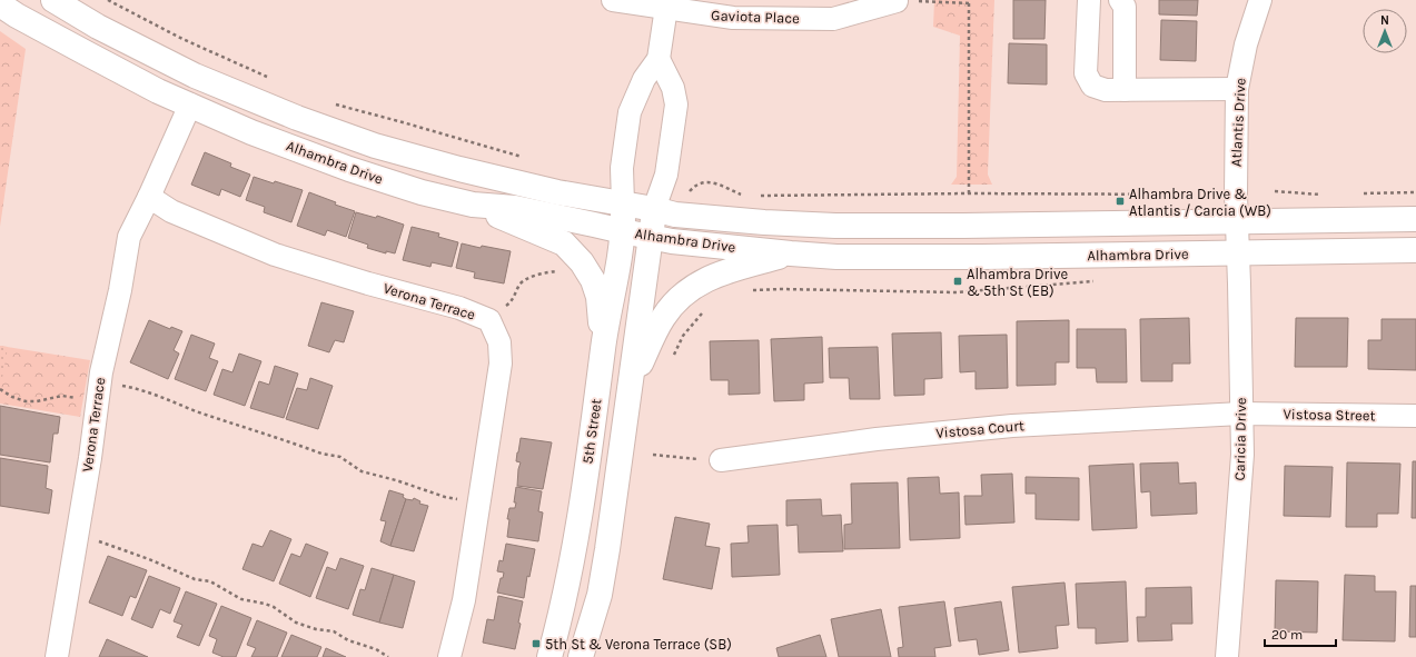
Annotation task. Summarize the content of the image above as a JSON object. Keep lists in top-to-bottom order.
{
  "streets": {
    "main road": ["Alhambra Drive", "5th Street"],
    "street": [
      "Gaviota Place",
      "Atlantis Drive",
      "Verona Terrace",
      "Vistosa Street",
      "Vistosa Court",
      "Caricia Drive"
    ]
  },
  "crossings": [
    ["Atlantis Drive", "Alhambra Drive"],
    ["Atlantis Drive", "Caricia Drive"],
    ["Alhambra Drive", "Verona Terrace"],
    ["Alhambra Drive", "5th Street"],
    ["Alhambra Drive", "Caricia Drive"],
    ["Vistosa Street", "Vistosa Court"],
    ["Vistosa Street", "Caricia Drive"],
    ["Vistosa Court", "Caricia Drive"]
  ],
  "places": {
    "transit": ["Alhambra Drive & Atlantis / Carcia (WB)", "Alhambra Drive & 5th St (EB)", "5th St & Verona Terrace (SB)"]
  },
  "scale_bar": "20 m",
  "north": "top"
}
